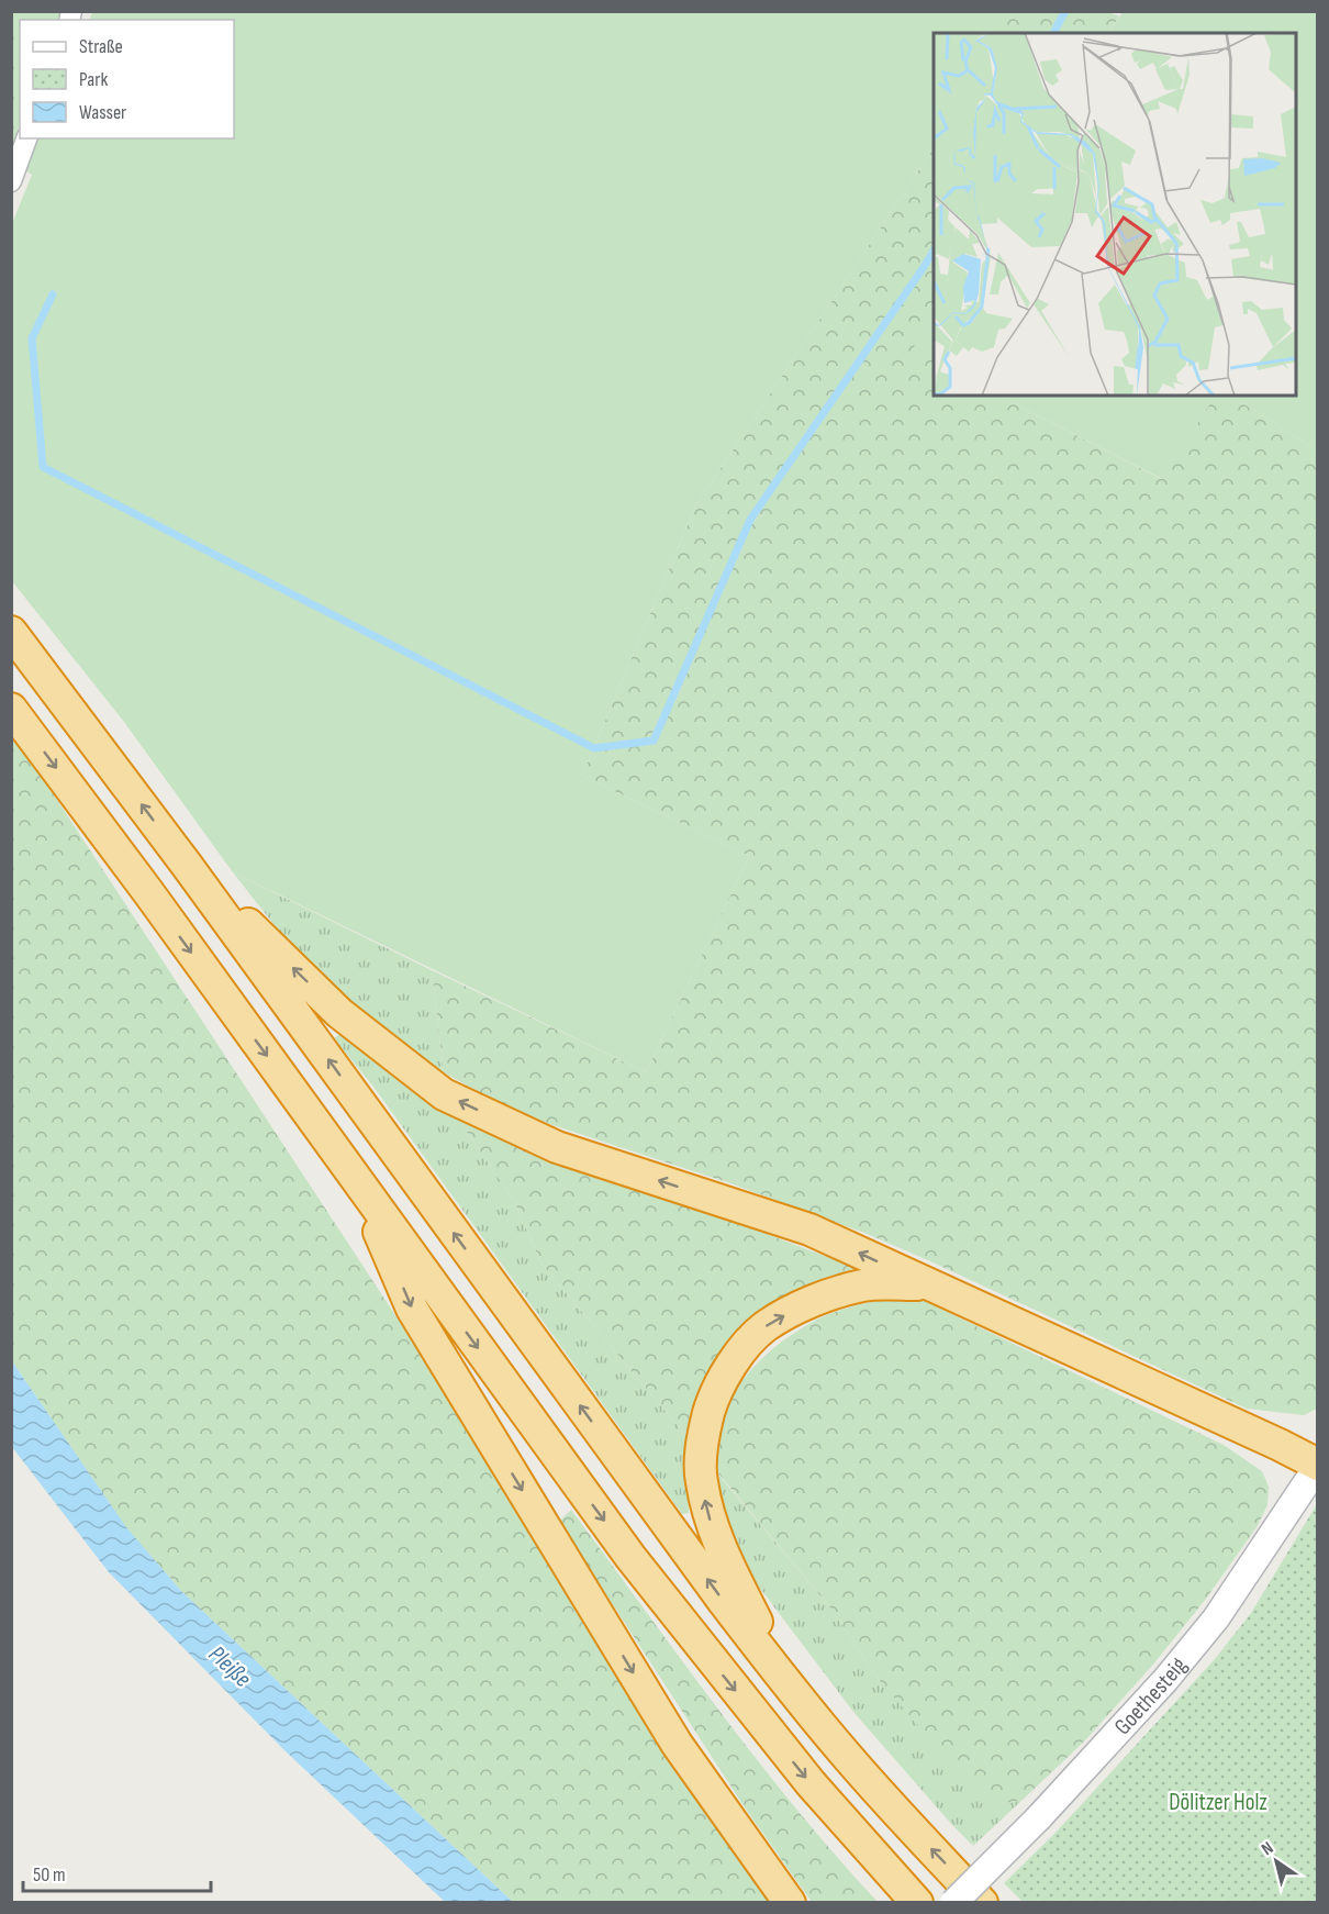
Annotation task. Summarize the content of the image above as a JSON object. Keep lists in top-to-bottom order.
{
  "streets": {
    "main road": ["Goethesteig"]
  },
  "water": ["Pleiße"],
  "parks": ["Dölitzer Holz"],
  "legend": ["Straße", "Park", "Wasser"],
  "scale_bar": "50 m",
  "north": "top left"
}
